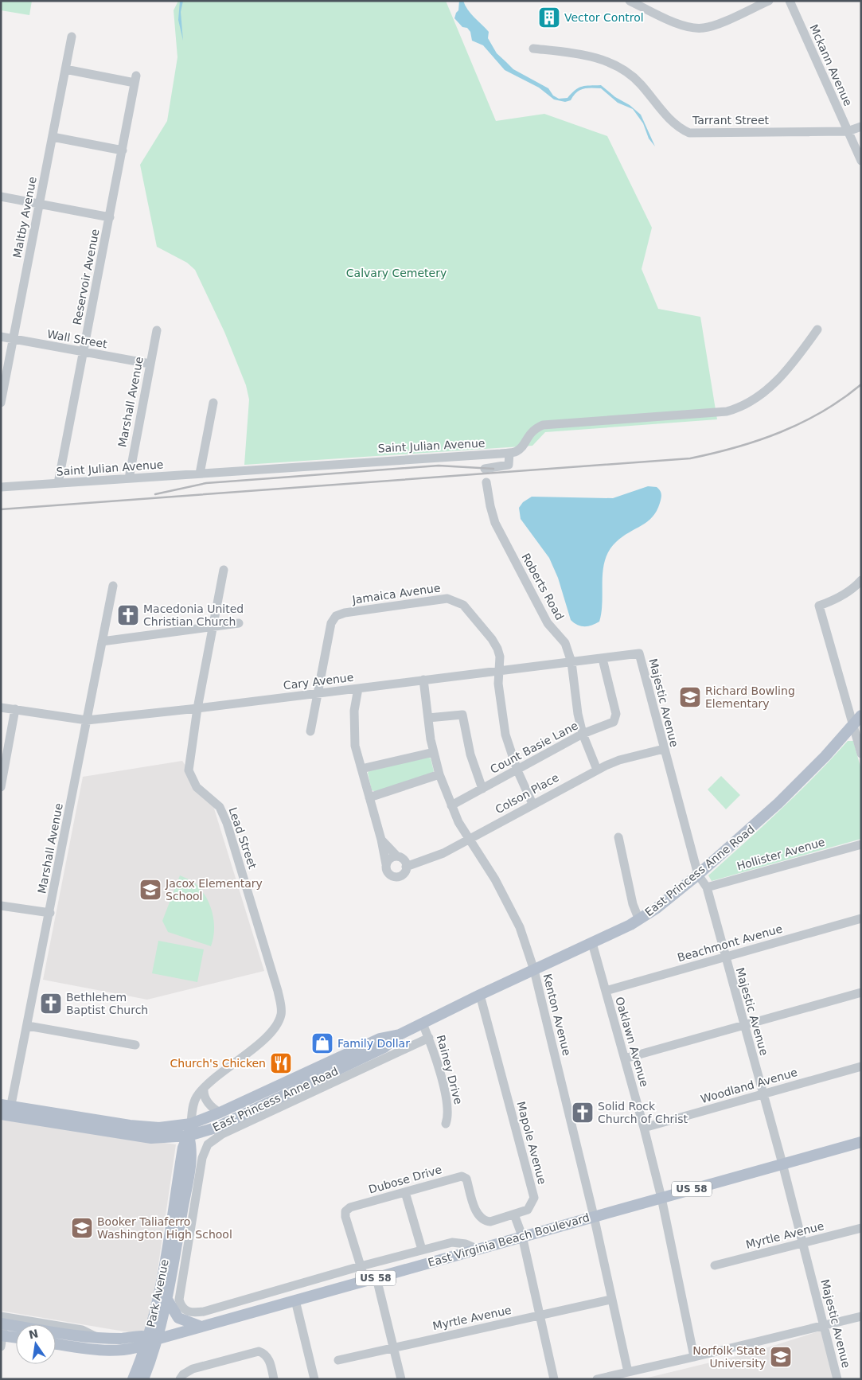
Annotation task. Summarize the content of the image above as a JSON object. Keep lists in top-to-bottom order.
{
  "streets": {
    "main road": [
      "East Princess Anne Road",
      "US 58",
      "East Virginia Beach Boulevard",
      "Park Avenue"
    ],
    "street": [
      "Mckann Avenue",
      "Tarrant Street",
      "Maltby Avenue",
      "Reservoir Avenue",
      "Wall Street",
      "Marshall Avenue",
      "Saint Julian Avenue",
      "Roberts Road",
      "Jamaica Avenue",
      "Cary Avenue",
      "Majestic Avenue",
      "Count Basie Lane",
      "Colson Place",
      "Lead Street",
      "Hollister Avenue",
      "Beachmont Avenue",
      "Kenton Avenue",
      "Oaklawn Avenue",
      "Rainey Drive",
      "Woodland Avenue",
      "Mapole Avenue",
      "Dubose Drive",
      "Myrtle Avenue"
    ]
  },
  "crossings": [
    ["Mckann Avenue", "Tarrant Street"],
    ["Maltby Avenue", "Reservoir Avenue"],
    ["Maltby Avenue", "Wall Street"],
    ["Reservoir Avenue", "Wall Street"],
    ["Reservoir Avenue", "Saint Julian Avenue"],
    ["Wall Street", "Marshall Avenue"],
    ["Marshall Avenue", "Saint Julian Avenue"],
    ["Marshall Avenue", "Cary Avenue"],
    ["Marshall Avenue", "East Princess Anne Road"],
    ["Roberts Road", "Cary Avenue"],
    ["Roberts Road", "Count Basie Lane"],
    ["Roberts Road", "Colson Place"],
    ["Jamaica Avenue", "Cary Avenue"],
    ["Jamaica Avenue", "Count Basie Lane"],
    ["Jamaica Avenue", "Colson Place"],
    ["Cary Avenue", "Majestic Avenue"],
    ["Cary Avenue", "Count Basie Lane"],
    ["Cary Avenue", "Lead Street"],
    ["Cary Avenue", "Kenton Avenue"],
    ["Majestic Avenue", "Colson Place"],
    ["Majestic Avenue", "Hollister Avenue"],
    ["Majestic Avenue", "East Princess Anne Road"],
    ["Majestic Avenue", "Beachmont Avenue"],
    ["Majestic Avenue", "Woodland Avenue"],
    ["Majestic Avenue", "Myrtle Avenue"],
    ["Majestic Avenue", "East Virginia Beach Boulevard"],
    ["Count Basie Lane", "Kenton Avenue"],
    ["Colson Place", "Kenton Avenue"],
    ["Lead Street", "East Princess Anne Road"],
    ["Lead Street", "Park Avenue"],
    ["East Princess Anne Road", "Kenton Avenue"],
    ["East Princess Anne Road", "Oaklawn Avenue"],
    ["East Princess Anne Road", "Rainey Drive"],
    ["East Princess Anne Road", "Mapole Avenue"],
    ["East Princess Anne Road", "Park Avenue"],
    ["Beachmont Avenue", "Oaklawn Avenue"],
    ["Kenton Avenue", "Myrtle Avenue"],
    ["Kenton Avenue", "East Virginia Beach Boulevard"],
    ["Oaklawn Avenue", "Woodland Avenue"],
    ["Oaklawn Avenue", "East Virginia Beach Boulevard"],
    ["Dubose Drive", "East Virginia Beach Boulevard"],
    ["East Virginia Beach Boulevard", "Park Avenue"]
  ],
  "parks": ["Calvary Cemetery"],
  "places": {
    "building": ["Vector Control"],
    "church": ["Macedonia United Christian Church", "Bethlehem Baptist Church", "Solid Rock Church of Christ"],
    "school or university": [
      "Richard Bowling Elementary",
      "Jacox Elementary School",
      "Booker Taliaferro Washington High School",
      "Norfolk State University"
    ],
    "shop": ["Family Dollar"],
    "restaurant": ["Church's Chicken"]
  },
  "north": "top"
}
